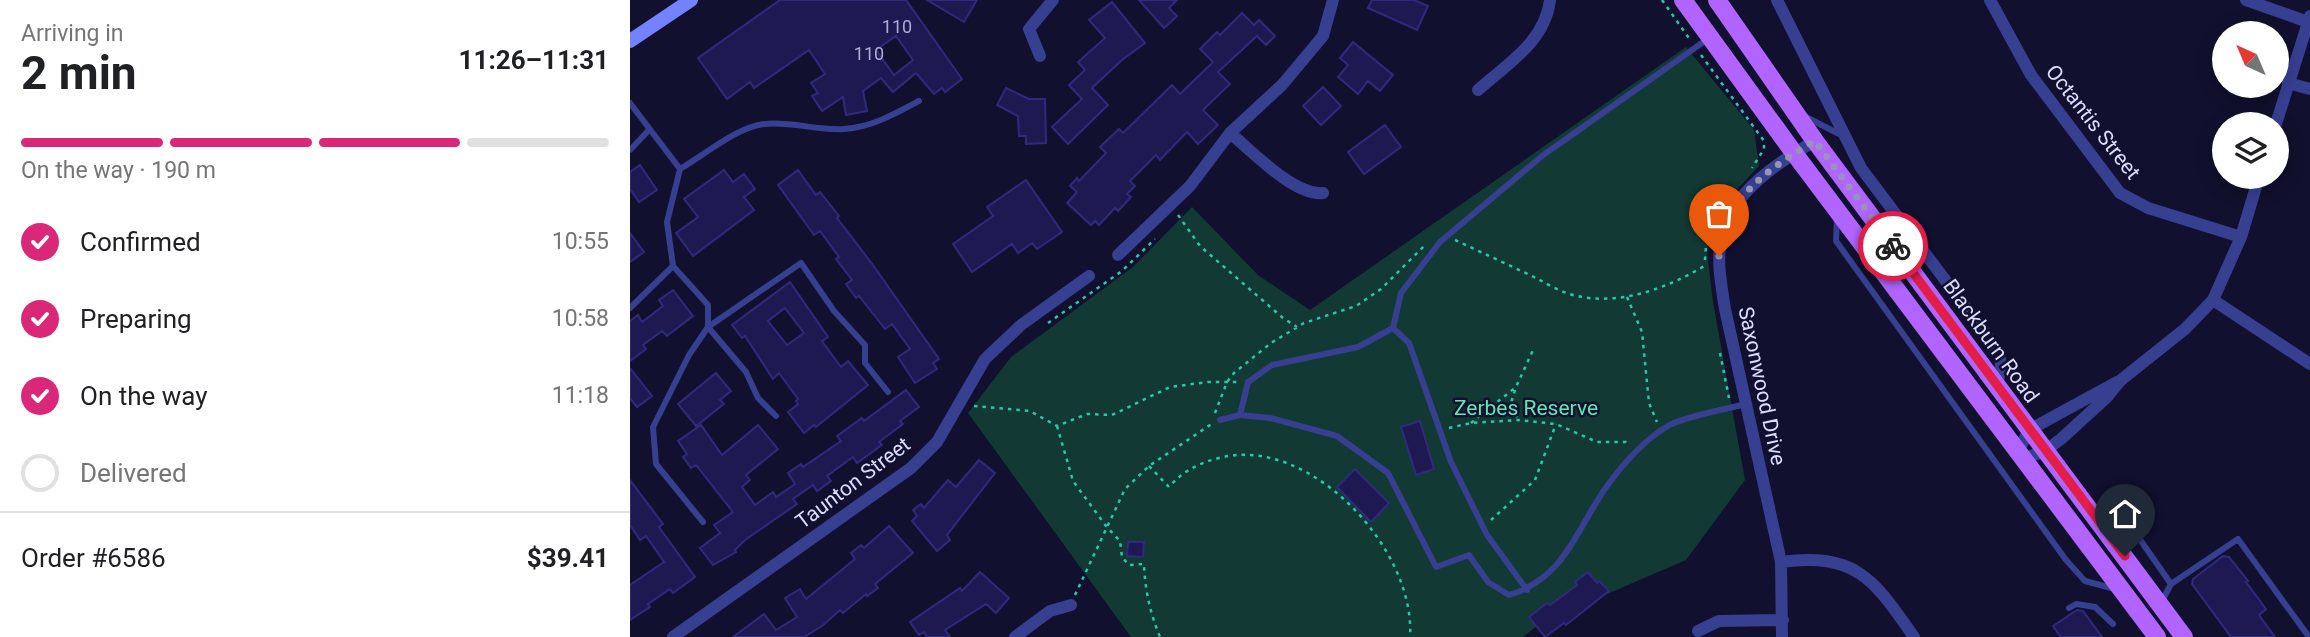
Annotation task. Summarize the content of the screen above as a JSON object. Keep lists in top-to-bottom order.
{
  "streets": {
    "main road": ["Blackburn Road"],
    "street": ["Octantis Street", "Saxonwood Drive", "Taunton Street"]
  },
  "crossings": [
    ["Blackburn Road", "Saxonwood Drive"]
  ],
  "parks": ["Zerbes Reserve"],
  "house_numbers": ["110", "110"],
  "north": "top left",
  "page": {
    "heading": ["2 min", "Arriving in", "11:26–11:31"],
    "panel": ["Order #6586", "$39.41"],
    "bar": "On the way · 190 m",
    "list": [
      ["Confirmed", "10:55"],
      ["Preparing", "10:58"],
      ["On the way", "11:18"],
      "Delivered"
    ]
  }
}
